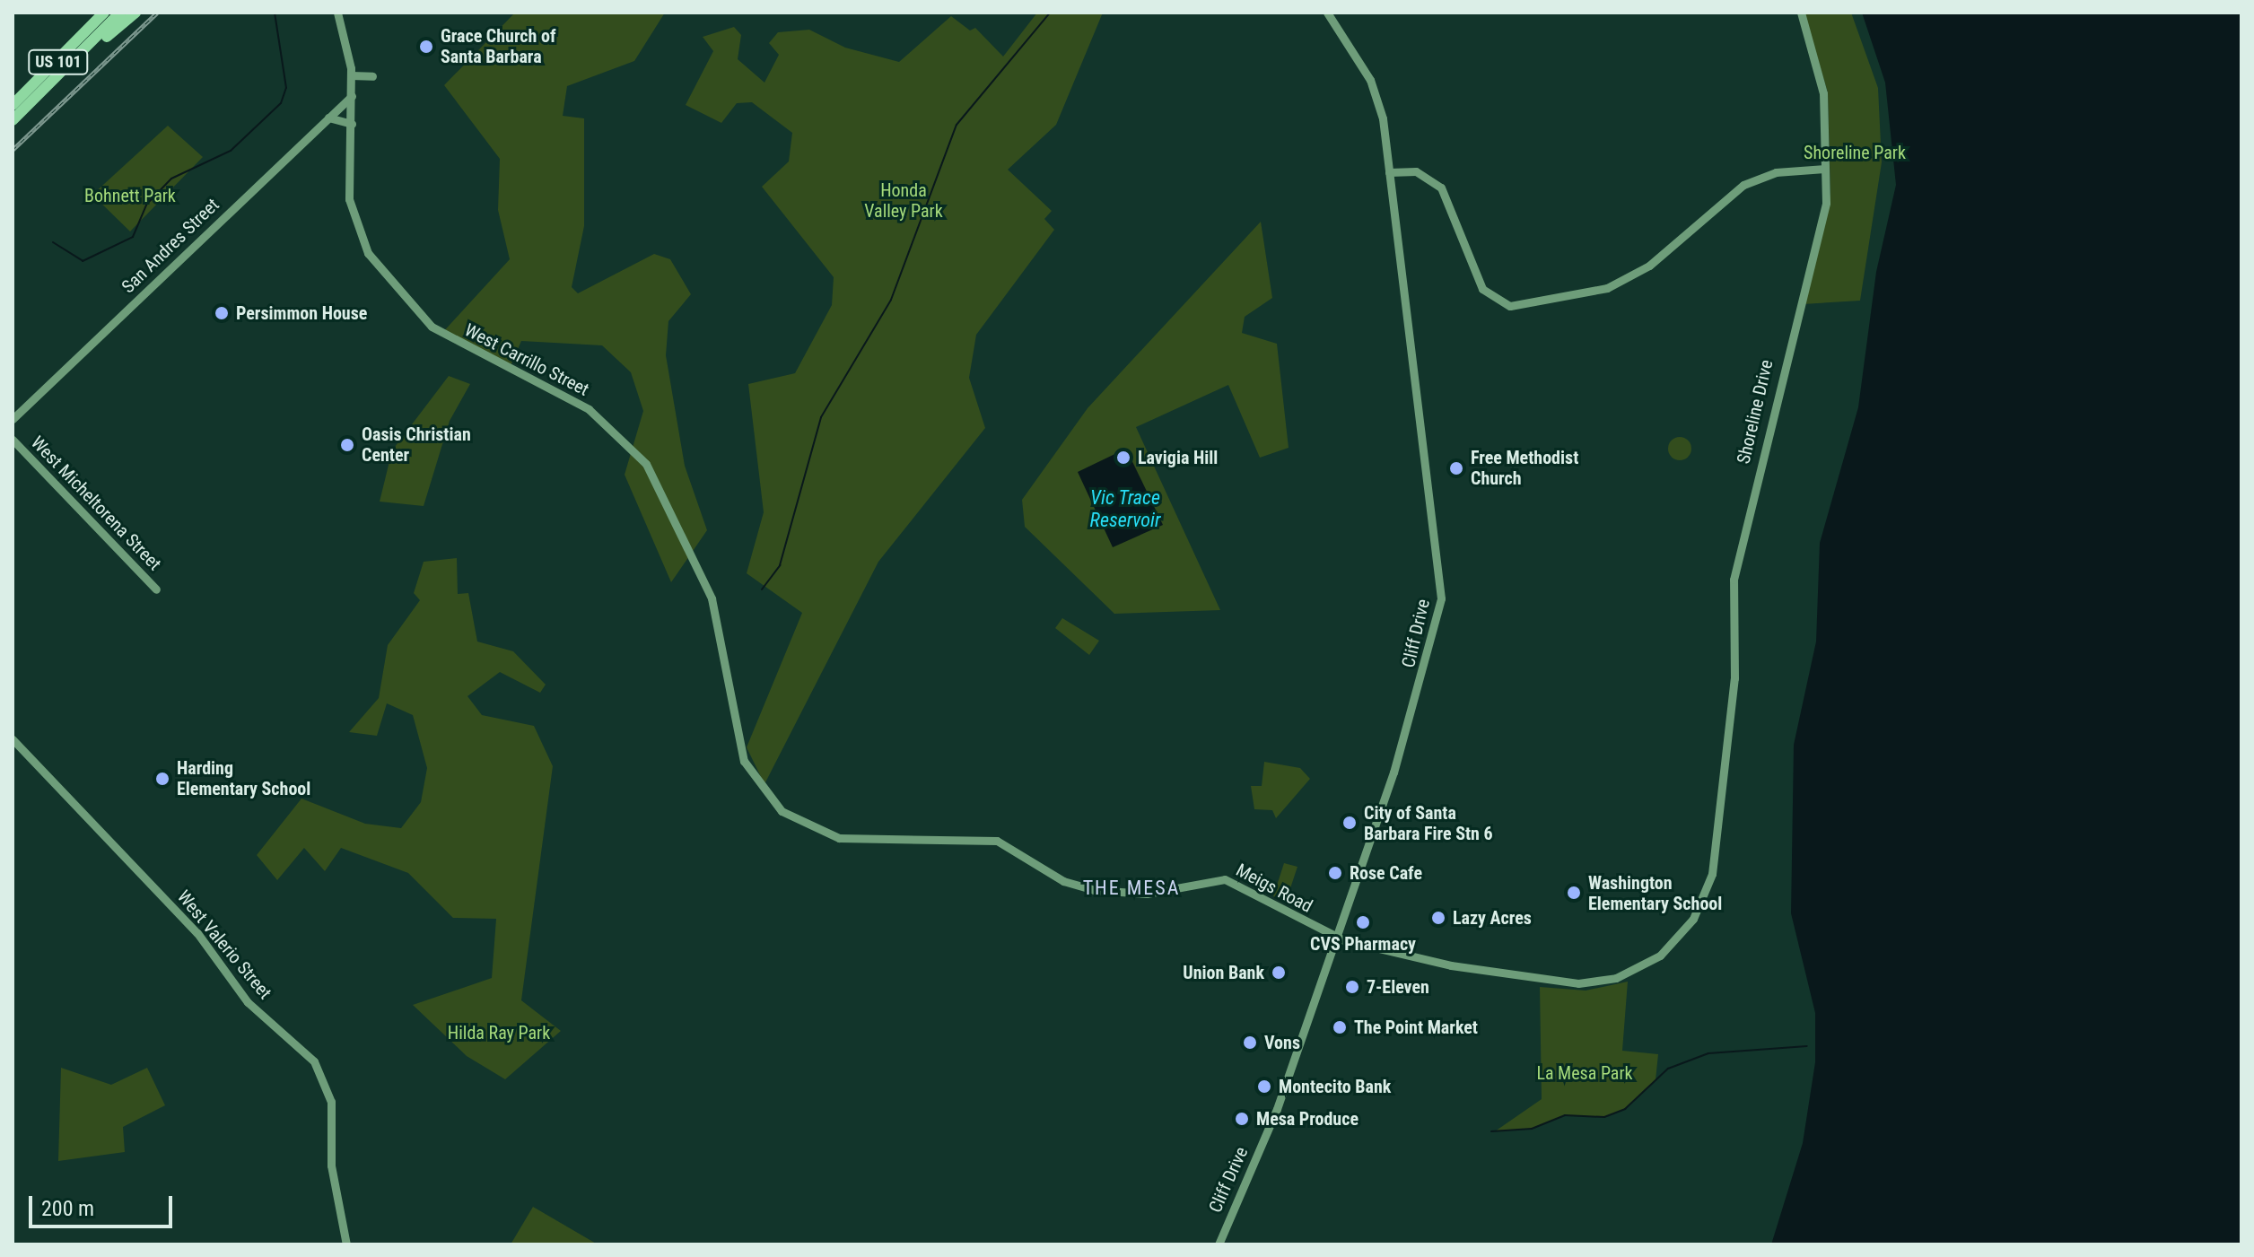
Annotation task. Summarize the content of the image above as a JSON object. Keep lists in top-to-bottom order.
{
  "streets": {
    "highway": ["US 101"],
    "main road": [
      "San Andres Street",
      "West Carrillo Street",
      "Shoreline Drive",
      "West Micheltorena Street",
      "Cliff Drive",
      "Meigs Road",
      "West Valerio Street"
    ]
  },
  "crossings": [
    ["San Andres Street", "West Carrillo Street"],
    ["West Carrillo Street", "Meigs Road"],
    ["Shoreline Drive", "Meigs Road"],
    ["Cliff Drive", "Meigs Road"]
  ],
  "districts": ["THE MESA"],
  "water": ["Vic Trace Reservoir"],
  "parks": [
    "Shoreline Park",
    "Honda Valley Park",
    "Bohnett Park",
    "Hilda Ray Park",
    "La Mesa Park"
  ],
  "places": [
    "Grace Church of Santa Barbara",
    "Persimmon House",
    "Oasis Christian Center",
    "Lavigia Hill",
    "Free Methodist Church",
    "Harding Elementary School",
    "City of Santa Barbara Fire Stn 6",
    "Rose Cafe",
    "Washington Elementary School",
    "Lazy Acres",
    "CVS Pharmacy",
    "Union Bank",
    "7-Eleven",
    "The Point Market",
    "Vons",
    "Montecito Bank",
    "Mesa Produce"
  ],
  "scale_bar": "200 m"
}
